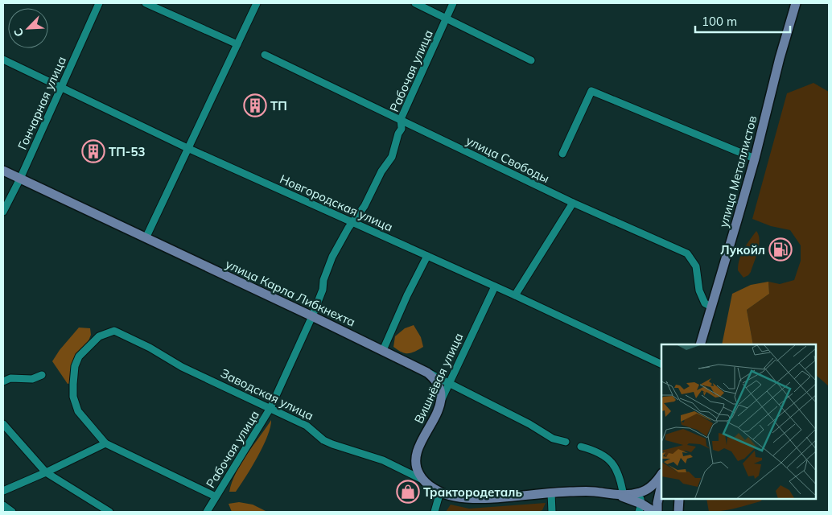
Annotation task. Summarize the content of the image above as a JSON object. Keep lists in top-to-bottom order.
{
  "streets": {
    "main road": [
      "улица Металлистов",
      "улица Карла Либкнехта",
      "Вишнёвая улица",
      "Заводская улица"
    ],
    "street": [
      "Рабочая улица",
      "Гончарная улица",
      "улица Свободы",
      "Новгородская улица"
    ]
  },
  "crossings": [
    ["Рабочая улица", "улица Свободы"],
    ["Рабочая улица", "Новгородская улица"],
    ["Рабочая улица", "улица Карла Либкнехта"],
    ["Рабочая улица", "Заводская улица"],
    ["Гончарная улица", "Новгородская улица"],
    ["Гончарная улица", "улица Карла Либкнехта"],
    ["улица Свободы", "улица Металлистов"],
    ["Новгородская улица", "Вишнёвая улица"],
    ["улица Карла Либкнехта", "Вишнёвая улица"],
    ["Вишнёвая улица", "Заводская улица"]
  ],
  "places": {
    "building": ["ТП", "ТП-53"],
    "fuel station": ["Лукойл"],
    "shop": ["Трактородеталь"]
  },
  "scale_bar": "100 m",
  "north": "bottom left"
}
